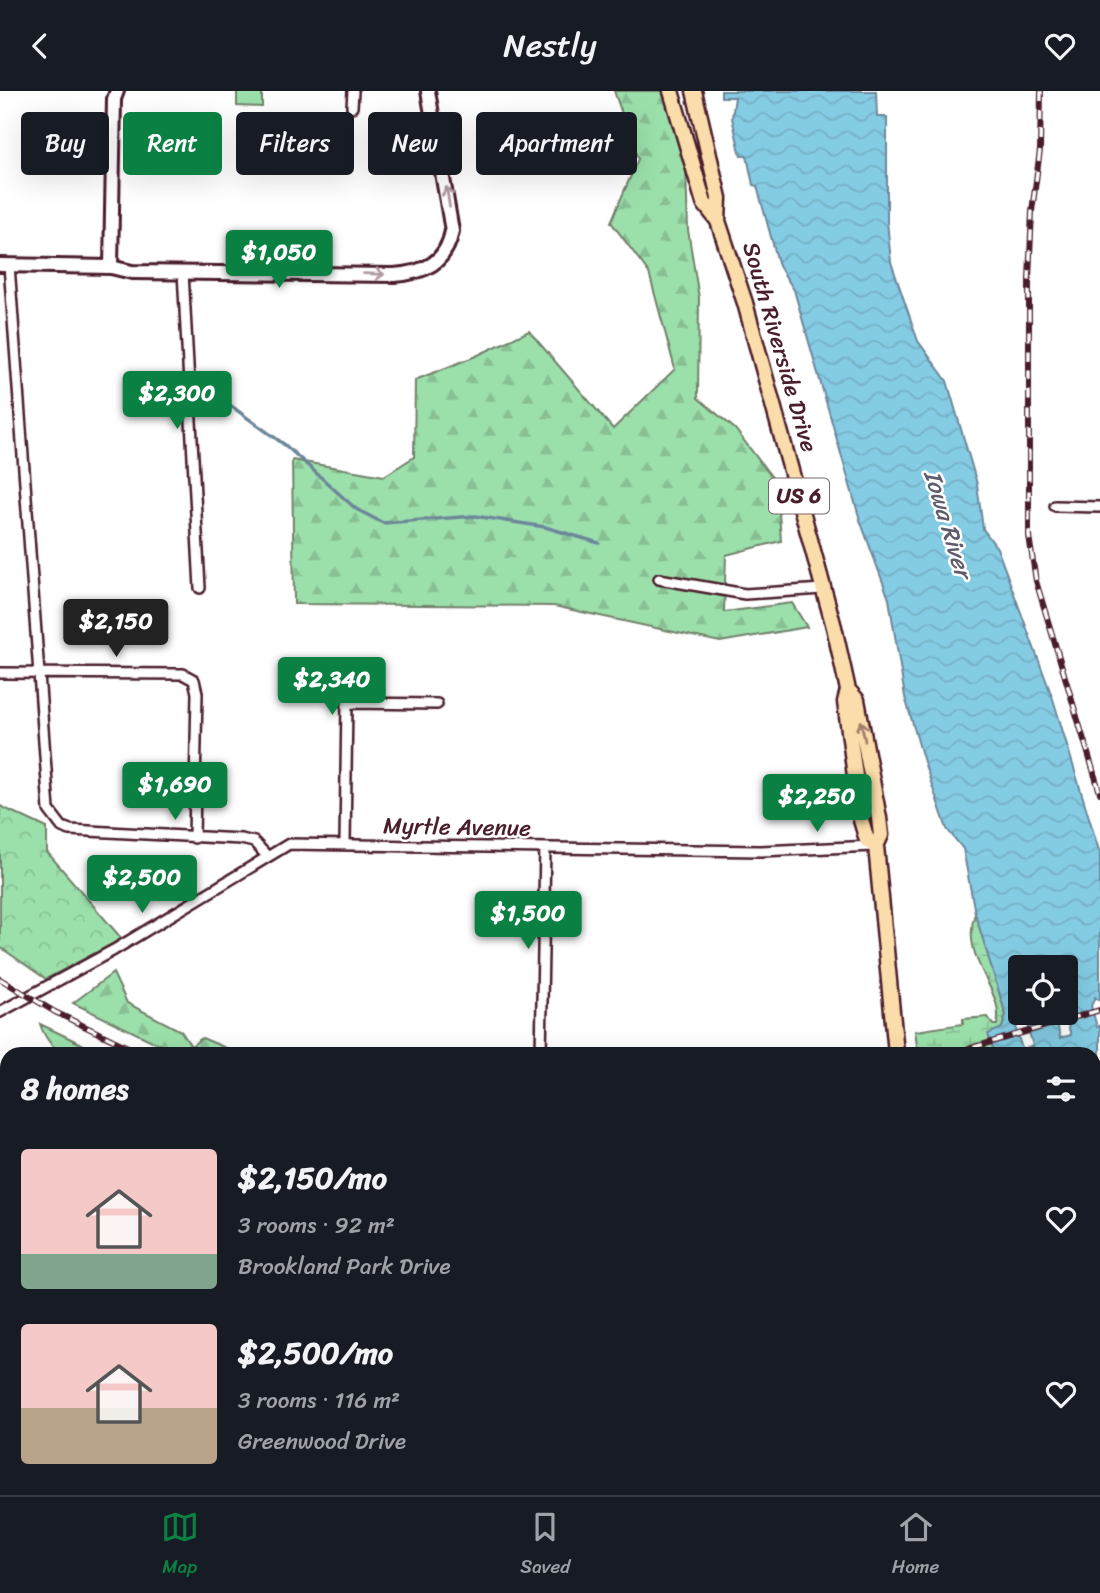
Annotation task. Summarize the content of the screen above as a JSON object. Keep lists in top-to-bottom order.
{
  "streets": {
    "main road": ["South Riverside Drive", "US 6"],
    "street": ["Myrtle Avenue"]
  },
  "crossings": [
    ["South Riverside Drive", "Myrtle Avenue"]
  ],
  "water": ["Iowa River"],
  "page": {
    "header": "Nestly",
    "chip": [
      "Buy",
      "Rent",
      "Filters",
      "New",
      "Apartment"
    ],
    "price": [
      "$1,050",
      "$2,300",
      "$2,150",
      "$2,340",
      "$1,690",
      "$2,250",
      "$2,500",
      "$1,500"
    ],
    "heading": "8 homes",
    "list": [
      {
        "name": "$2,150/mo",
        "note": "3 rooms · 92 m² · Brookland Park Drive"
      },
      {
        "name": "$2,500/mo",
        "note": "3 rooms · 116 m² · Greenwood Drive"
      }
    ],
    "tabs": ["Map", "Saved", "Home"]
  }
}
